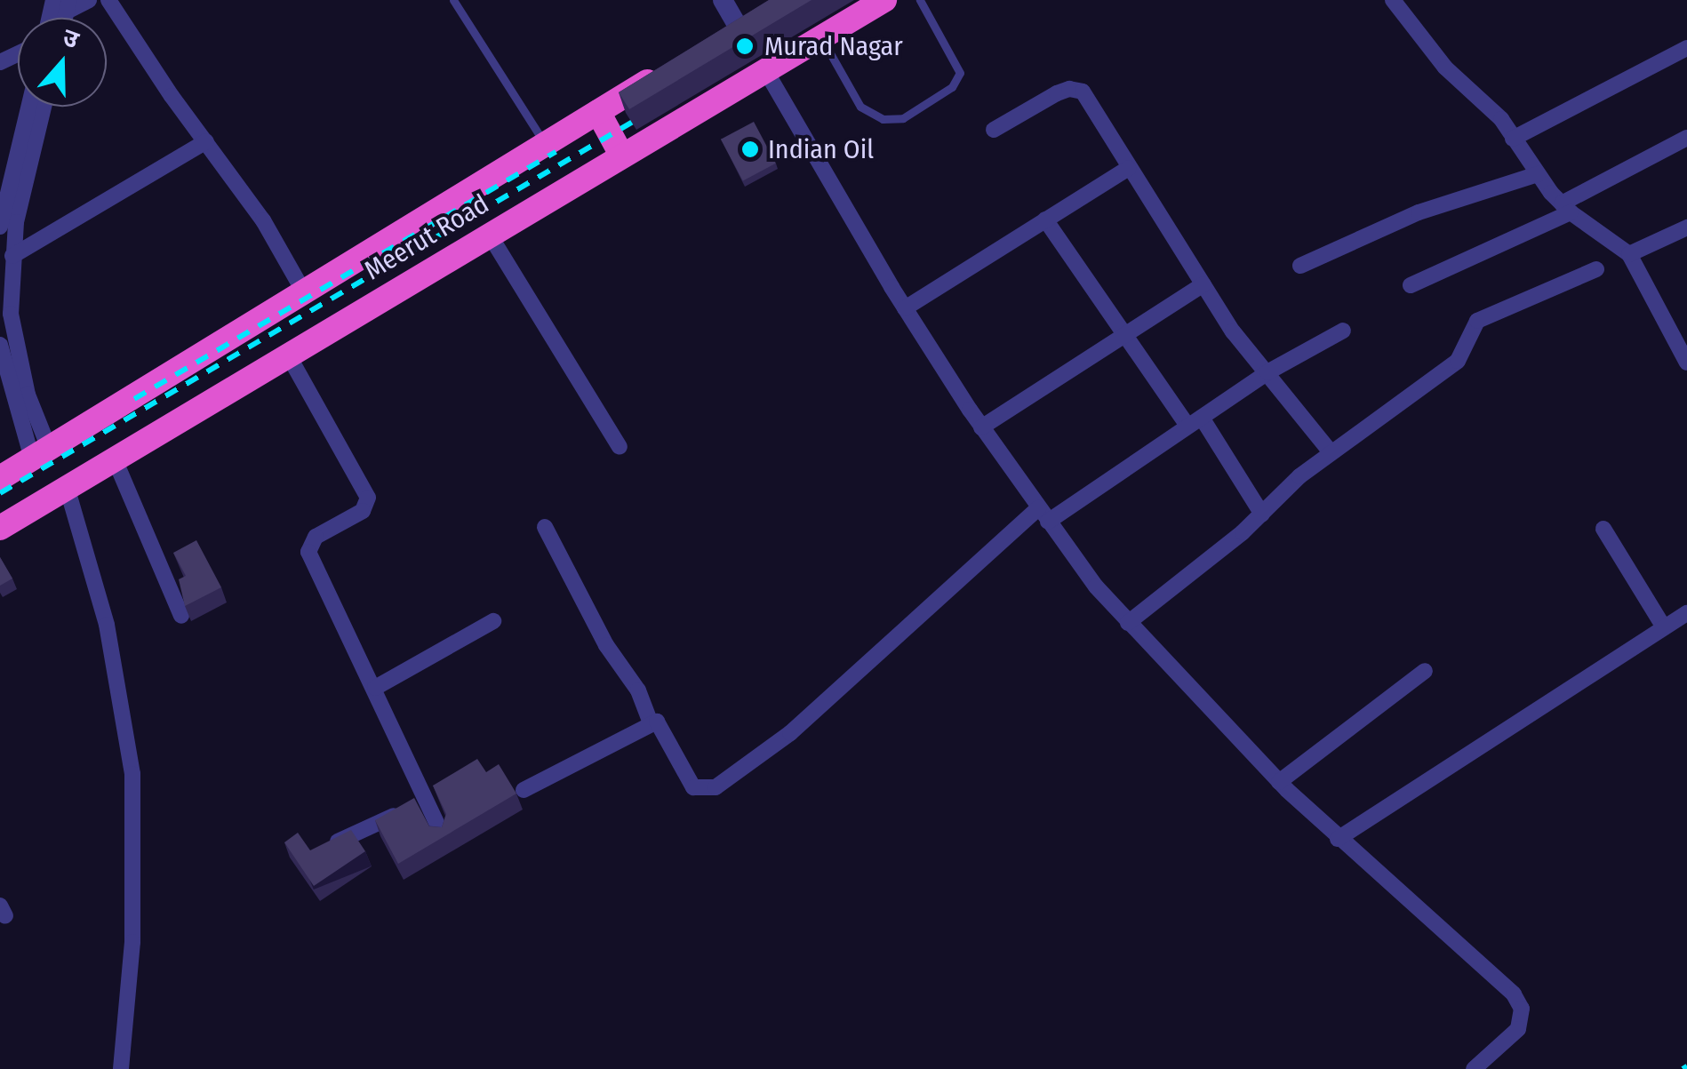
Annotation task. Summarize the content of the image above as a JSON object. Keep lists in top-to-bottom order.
{
  "streets": {
    "highway": ["Meerut Road"]
  },
  "places": ["Murad Nagar", "Indian Oil"],
  "north": "top"
}
